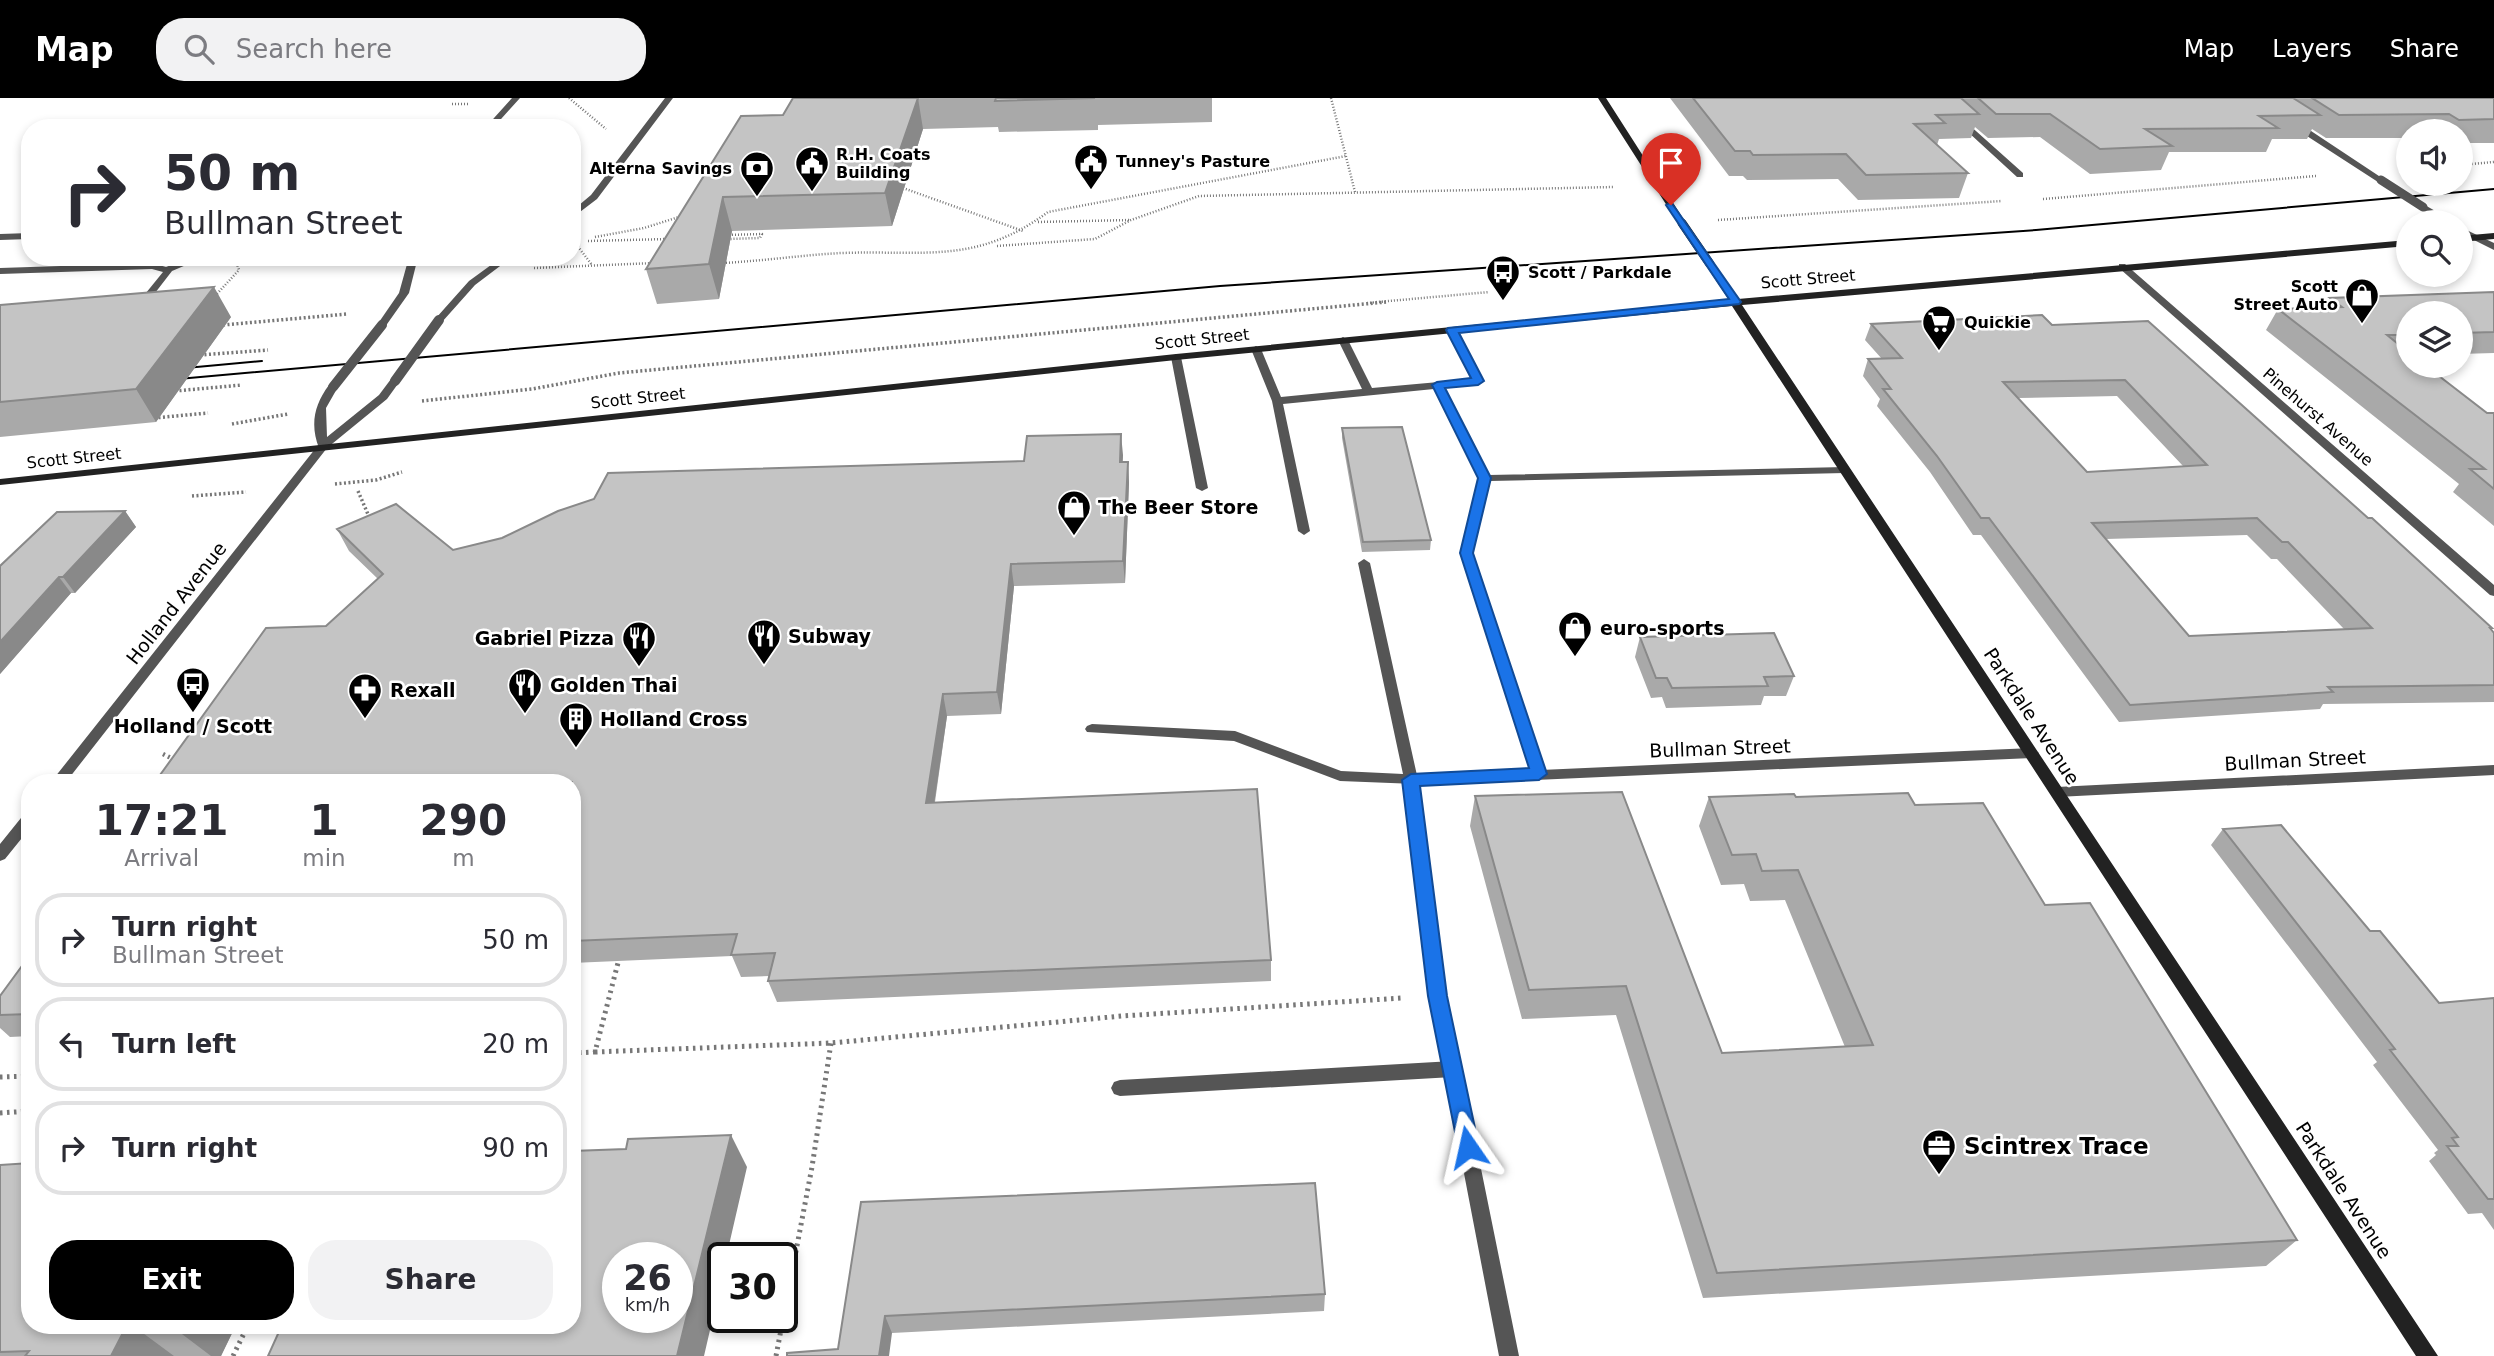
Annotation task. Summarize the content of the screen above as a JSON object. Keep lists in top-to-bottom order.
{
  "streets": {
    "main road": ["Scott Street", "Parkdale Avenue"],
    "street": ["Pinehurst Avenue", "Holland Avenue", "Bullman Street"]
  },
  "crossings": [
    ["Scott Street", "Pinehurst Avenue"],
    ["Scott Street", "Holland Avenue"],
    ["Scott Street", "Parkdale Avenue"],
    ["Parkdale Avenue", "Bullman Street"]
  ],
  "places": {
    "public building": ["Tunney's Pasture", "R.H. Coats Building"],
    "bank": ["Alterna Savings"],
    "bus stop": ["Scott / Parkdale", "Holland / Scott"],
    "shop": ["Scott Street Auto", "The Beer Store", "euro-sports"],
    "supermarket": ["Quickie"],
    "restaurant": ["Subway", "Gabriel Pizza", "Golden Thai"],
    "pharmacy": ["Rexall"],
    "building": ["Holland Cross"],
    "office": ["Scintrex Trace"]
  },
  "page": {
    "header": "Map",
    "search": "Search here",
    "nav": ["Map", "Layers", "Share"],
    "turn": ["50 m", "Bullman Street"],
    "eta": [
      "17:21",
      "Arrival",
      "1",
      "min",
      "290",
      "m"
    ],
    "list": [
      {
        "name": "Turn right",
        "note": "Bullman Street",
        "value": "50 m"
      },
      {
        "name": "Turn left",
        "value": "20 m"
      },
      {
        "name": "Turn right",
        "value": "90 m"
      }
    ],
    "buttons": ["Exit", "Share"],
    "speed": "26 km/h",
    "limit": "30"
  }
}
